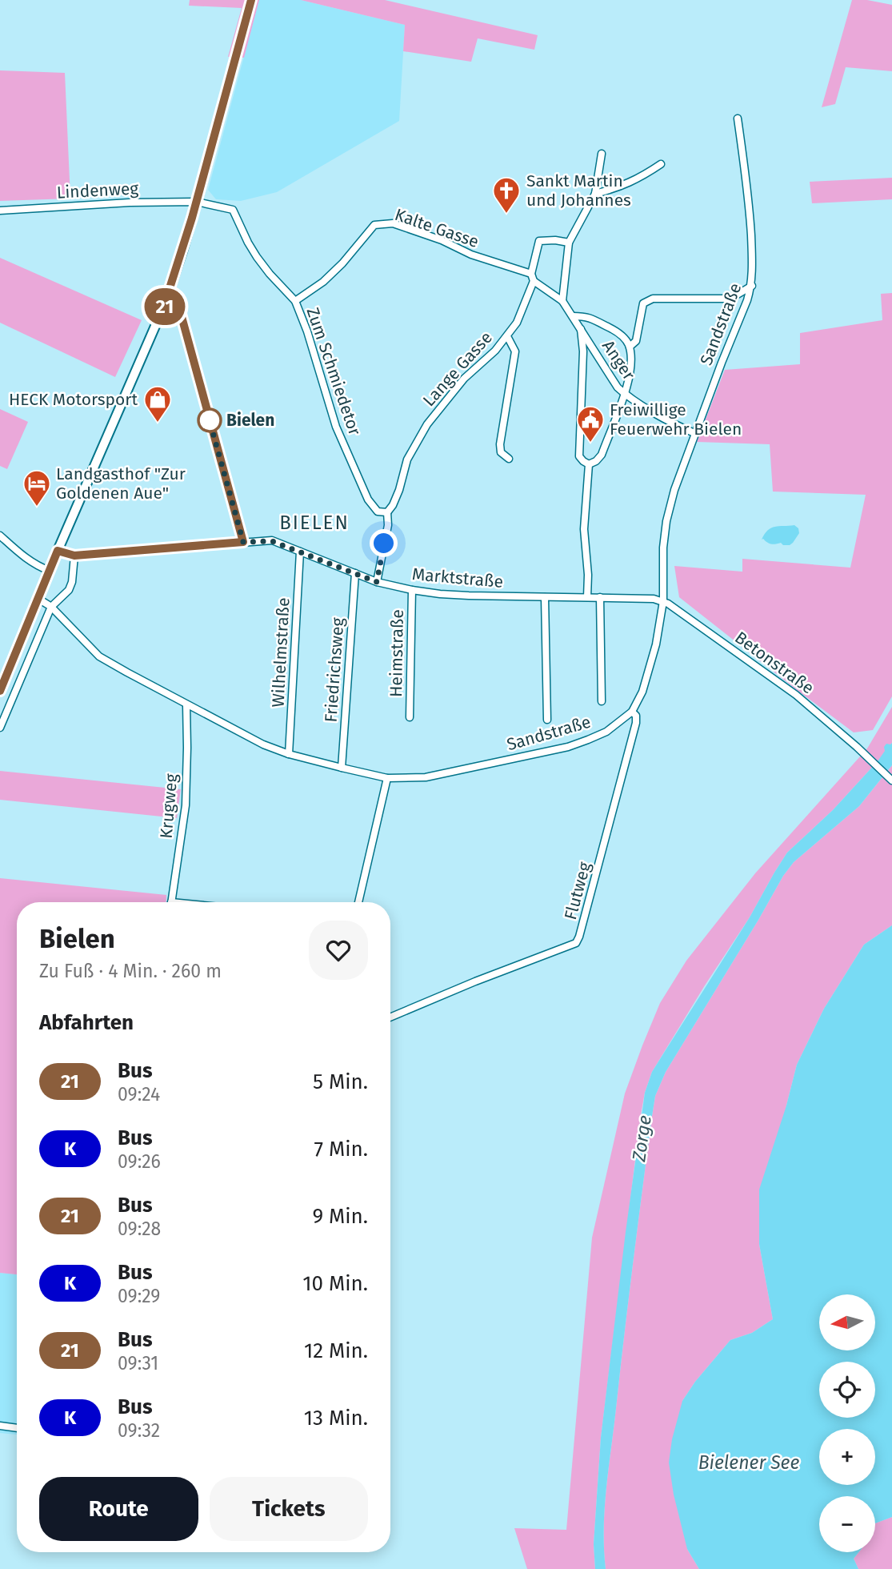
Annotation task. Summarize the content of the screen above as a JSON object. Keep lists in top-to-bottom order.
{
  "streets": {
    "street": [
      "Lindenweg",
      "Kalte Gasse",
      "Sandstraße",
      "Anger",
      "Lange Gasse",
      "Zum Schmiedetor",
      "Marktstraße",
      "Wilhelmstraße",
      "Heimstraße",
      "Betonstraße",
      "Friedrichsweg",
      "Krugweg",
      "Flutweg"
    ]
  },
  "crossings": [
    ["Lindenweg", "Zum Schmiedetor"],
    ["Kalte Gasse", "Anger"],
    ["Kalte Gasse", "Lange Gasse"],
    ["Kalte Gasse", "Zum Schmiedetor"],
    ["Sandstraße", "Marktstraße"],
    ["Sandstraße", "Wilhelmstraße"],
    ["Sandstraße", "Betonstraße"],
    ["Sandstraße", "Friedrichsweg"],
    ["Sandstraße", "Krugweg"],
    ["Sandstraße", "Flutweg"],
    ["Anger", "Marktstraße"],
    ["Lange Gasse", "Zum Schmiedetor"],
    ["Marktstraße", "Wilhelmstraße"],
    ["Marktstraße", "Heimstraße"],
    ["Marktstraße", "Betonstraße"],
    ["Marktstraße", "Friedrichsweg"]
  ],
  "districts": ["BIELEN"],
  "water": ["Zorge", "Bielener See"],
  "places": {
    "church": ["Sankt Martin und Johannes"],
    "other": ["Bielen"],
    "shop": ["HECK Motorsport"],
    "public building": ["Freiwillige Feuerwehr Bielen"],
    "hotel": ["Landgasthof \"Zur Goldenen Aue\""]
  },
  "lines": ["bus line 21"],
  "north": "left",
  "page": {
    "on_map": "21",
    "heading": [
      ["Bielen", "Zu Fuß · 4 Min. · 260 m"],
      "Abfahrten"
    ],
    "list": [
      {
        "mark": "21",
        "name": "Bus",
        "note": "09:24",
        "value": "5 Min."
      },
      {
        "mark": "K",
        "name": "Bus",
        "note": "09:26",
        "value": "7 Min."
      },
      {
        "mark": "21",
        "name": "Bus",
        "note": "09:28",
        "value": "9 Min."
      },
      {
        "mark": "K",
        "name": "Bus",
        "note": "09:29",
        "value": "10 Min."
      },
      {
        "mark": "21",
        "name": "Bus",
        "note": "09:31",
        "value": "12 Min."
      },
      {
        "mark": "K",
        "name": "Bus",
        "note": "09:32",
        "value": "13 Min."
      }
    ],
    "map_buttons": ["+", "−"],
    "buttons": ["Route", "Tickets"]
  }
}
